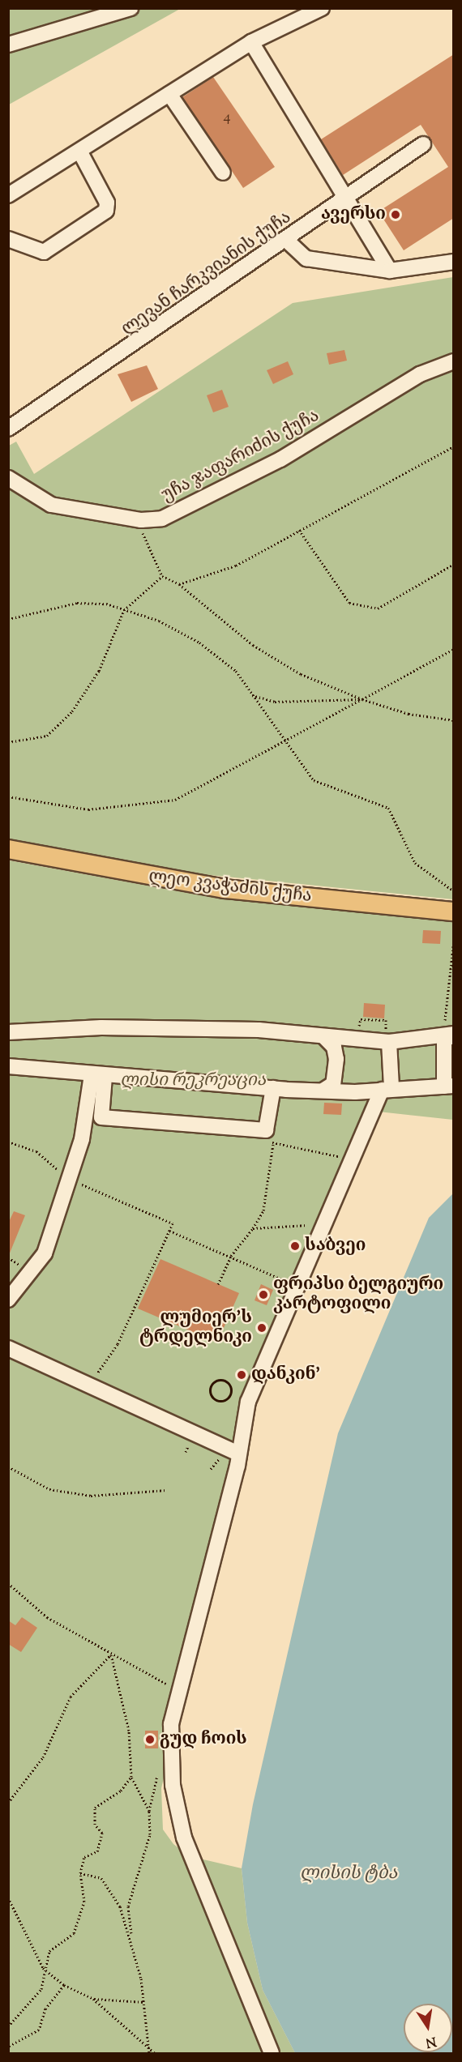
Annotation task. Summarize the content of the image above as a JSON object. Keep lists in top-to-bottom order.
{
  "streets": {
    "main road": ["ლეო კვაჭაძის ქუჩა"],
    "street": ["ლევან ჩარკვიანის ქუჩა", "უჩა ჯაფარიძის ქუჩა"]
  },
  "water": ["ლისის ტბა"],
  "parks": ["ლისი რეკრეაცია"],
  "places": [
    "ავერსი",
    "საბვეი",
    "ფრიპსი ბელგიური კარტოფილი",
    "ლუმიერ'ს ტრდელნიკი",
    "დანკინ'",
    "გუდ ჩოის"
  ],
  "house_numbers": ["4"],
  "north": "bottom"
}
